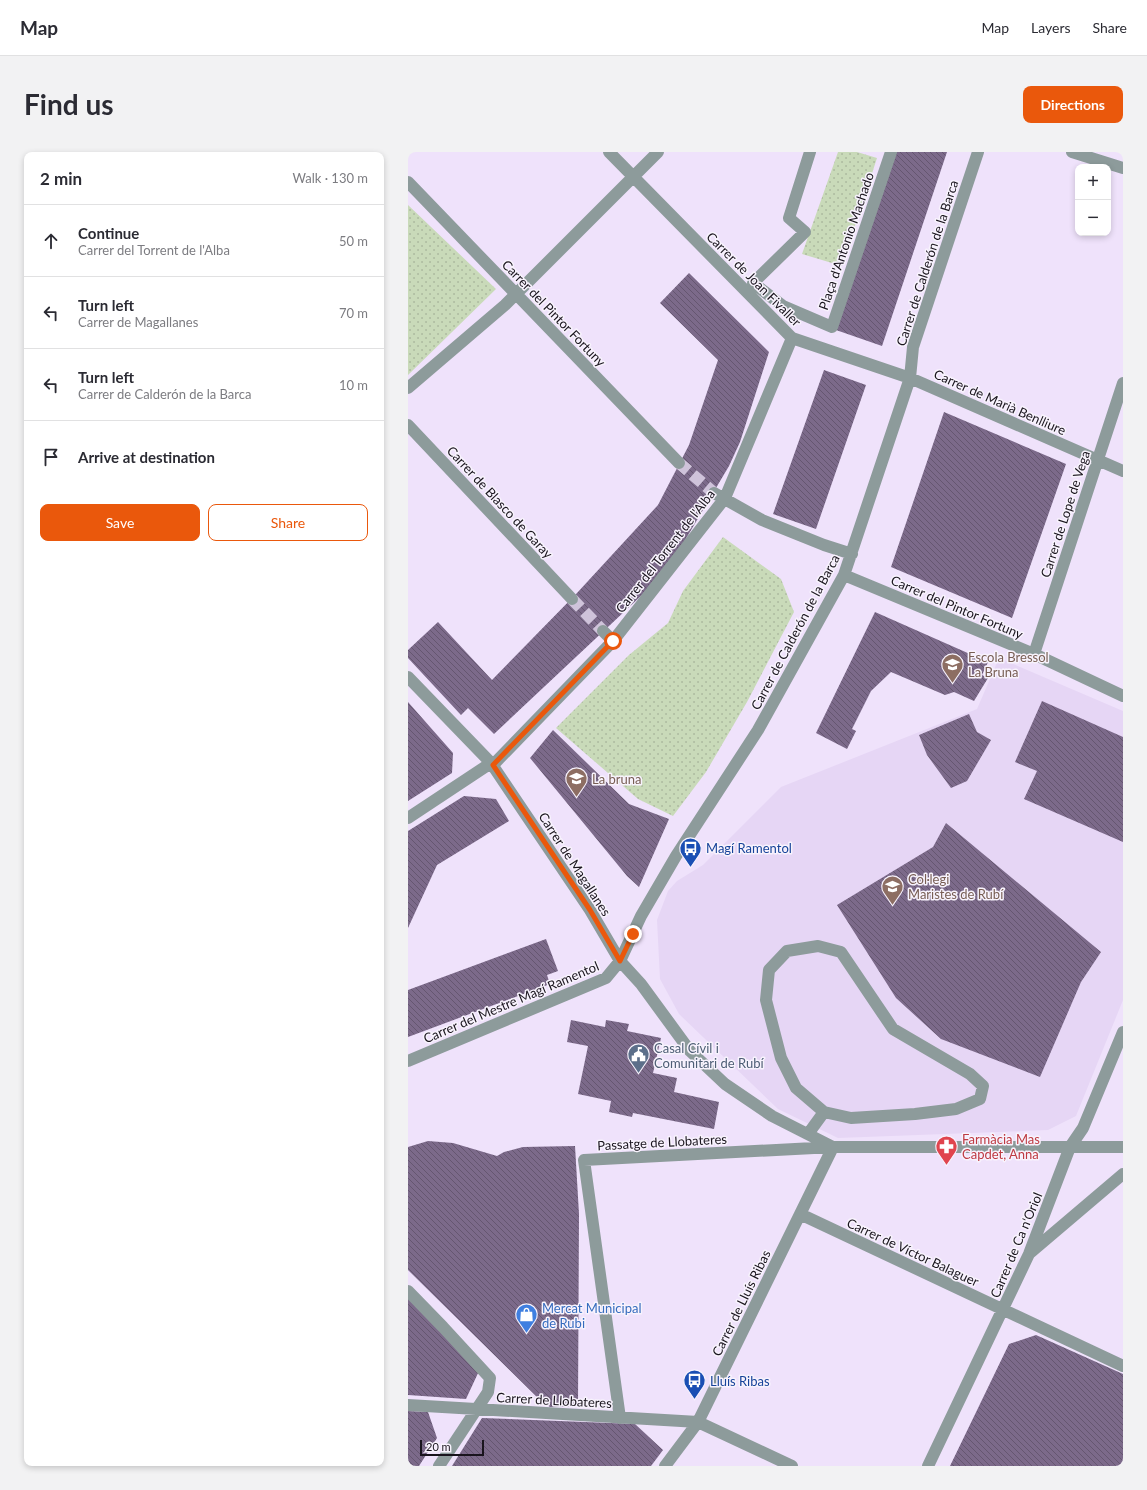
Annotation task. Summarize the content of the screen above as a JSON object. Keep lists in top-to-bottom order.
{
  "streets": {
    "street": [
      "Plaça d'Antonio Machado",
      "Carrer de Calderón de la Barca",
      "Carrer de Joan Fivaller",
      "Carrer del Pintor Fortuny",
      "Carrer de Marià Benlliure",
      "Carrer de Blasco de Garay",
      "Carrer de Lope de Vega",
      "Carrer del Torrent de l'Alba",
      "Carrer de Magallanes",
      "Carrer del Mestre Magí Ramentol",
      "Passatge de Llobateres",
      "Carrer de Ca n'Oriol",
      "Carrer de Víctor Balaguer",
      "Carrer de Lluís Ribas",
      "Carrer de Llobateres"
    ]
  },
  "crossings": [
    ["Carrer de Calderón de la Barca", "Carrer de Joan Fivaller"],
    ["Carrer de Calderón de la Barca", "Carrer del Pintor Fortuny"],
    ["Carrer de Calderón de la Barca", "Carrer de Marià Benlliure"],
    ["Carrer de Calderón de la Barca", "Carrer de Magallanes"],
    ["Carrer de Calderón de la Barca", "Carrer del Mestre Magí Ramentol"],
    ["Carrer de Joan Fivaller", "Carrer de Marià Benlliure"],
    ["Carrer de Joan Fivaller", "Carrer del Torrent de l'Alba"],
    ["Carrer del Pintor Fortuny", "Carrer de Lope de Vega"],
    ["Carrer de Marià Benlliure", "Carrer de Lope de Vega"],
    ["Carrer del Torrent de l'Alba", "Carrer de Magallanes"],
    ["Carrer de Magallanes", "Carrer del Mestre Magí Ramentol"],
    ["Carrer de Magallanes", "Passatge de Llobateres"],
    ["Carrer de Magallanes", "Carrer de Lluís Ribas"],
    ["Passatge de Llobateres", "Carrer de Lluís Ribas"],
    ["Passatge de Llobateres", "Carrer de Llobateres"],
    ["Carrer de Ca n'Oriol", "Carrer de Víctor Balaguer"],
    ["Carrer de Víctor Balaguer", "Carrer de Lluís Ribas"],
    ["Carrer de Lluís Ribas", "Carrer de Llobateres"]
  ],
  "places": {
    "school or university": ["Escola Bressol La Bruna", "La bruna", "Col·legi Maristes de Rubí"],
    "bus stop": ["Magí Ramentol", "Lluís Ribas"],
    "public building": ["Casal Cívil i Comunitari de Rubí"],
    "pharmacy": ["Farmàcia Mas Capdet, Anna"],
    "shop": ["Mercat Municipal de Rubi"]
  },
  "scale_bar": "20 m",
  "page": {
    "header": "Map",
    "nav": ["Map", "Layers", "Share"],
    "buttons": [
      "Directions",
      ["Save", "Share"]
    ],
    "title": "Find us",
    "heading": ["2 min", "Walk · 130 m"],
    "map_buttons": ["+", "−"],
    "list": [
      ["Continue", "Carrer del Torrent de l'Alba", "50 m"],
      ["Turn left", "Carrer de Magallanes", "70 m"],
      ["Turn left", "Carrer de Calderón de la Barca", "10 m"],
      "Arrive at destination"
    ],
    "scale": "20 m"
  }
}
